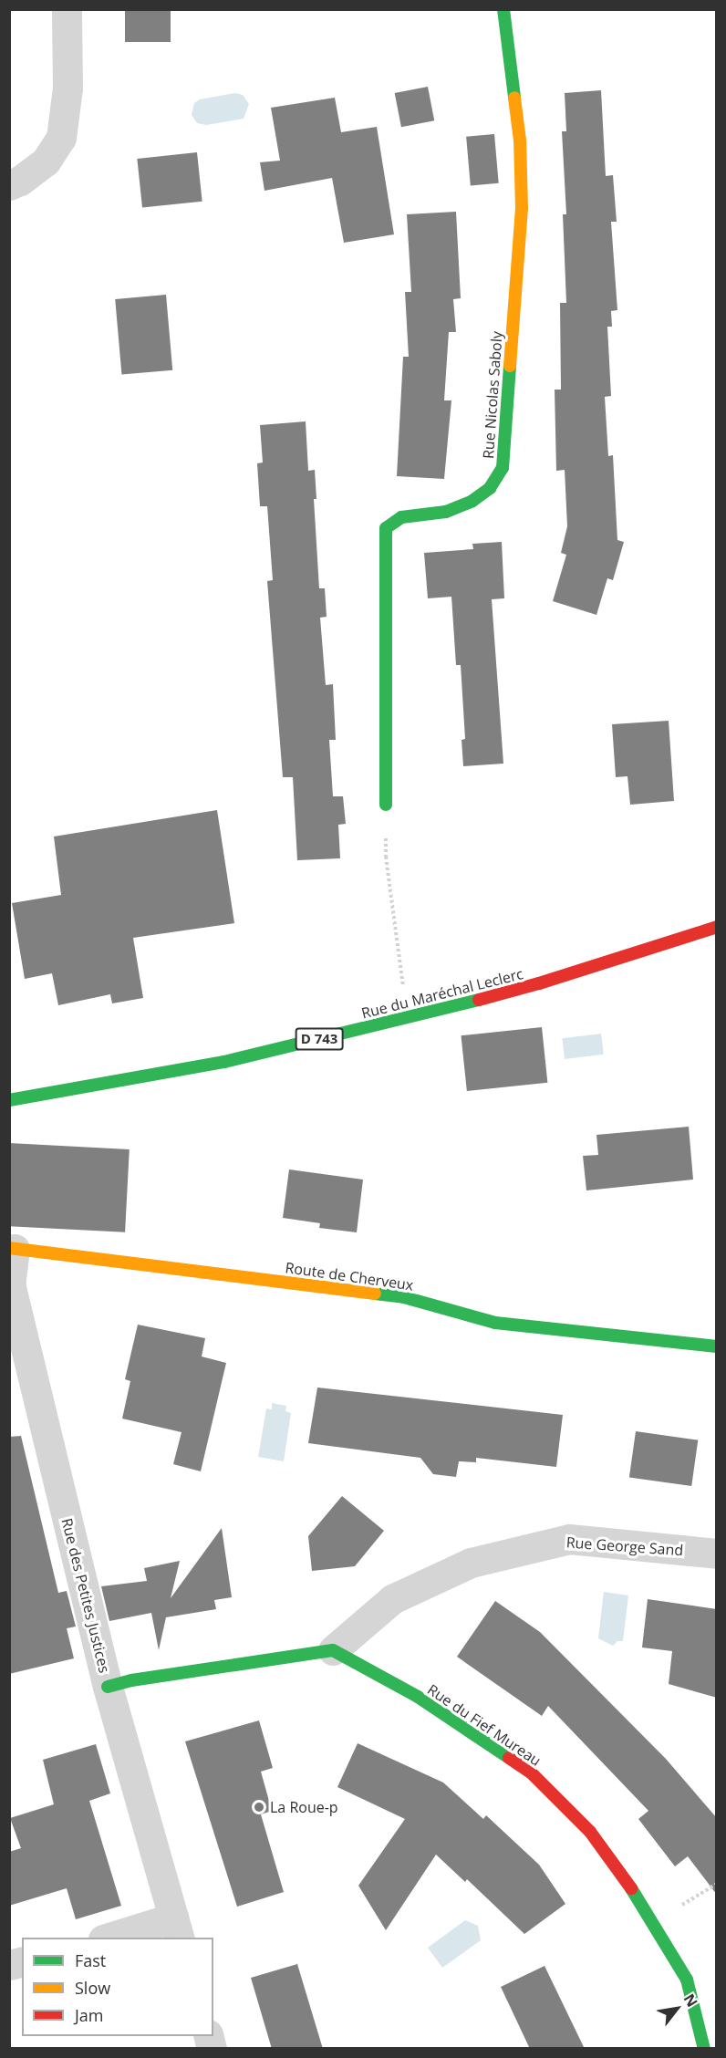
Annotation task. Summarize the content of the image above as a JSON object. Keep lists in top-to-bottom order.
{
  "streets": {
    "street": [
      "Rue Nicolas Saboly",
      "Rue du Maréchal Leclerc",
      "D 743",
      "Route de Cherveux",
      "Rue George Sand",
      "Rue des Petites Justices",
      "Rue du Fief Mureau"
    ]
  },
  "crossings": [
    ["Route de Cherveux", "Rue des Petites Justices"],
    ["Rue George Sand", "Rue du Fief Mureau"]
  ],
  "places": ["La Roue-p"],
  "legend": ["Fast", "Slow", "Jam"],
  "north": "top right"
}
